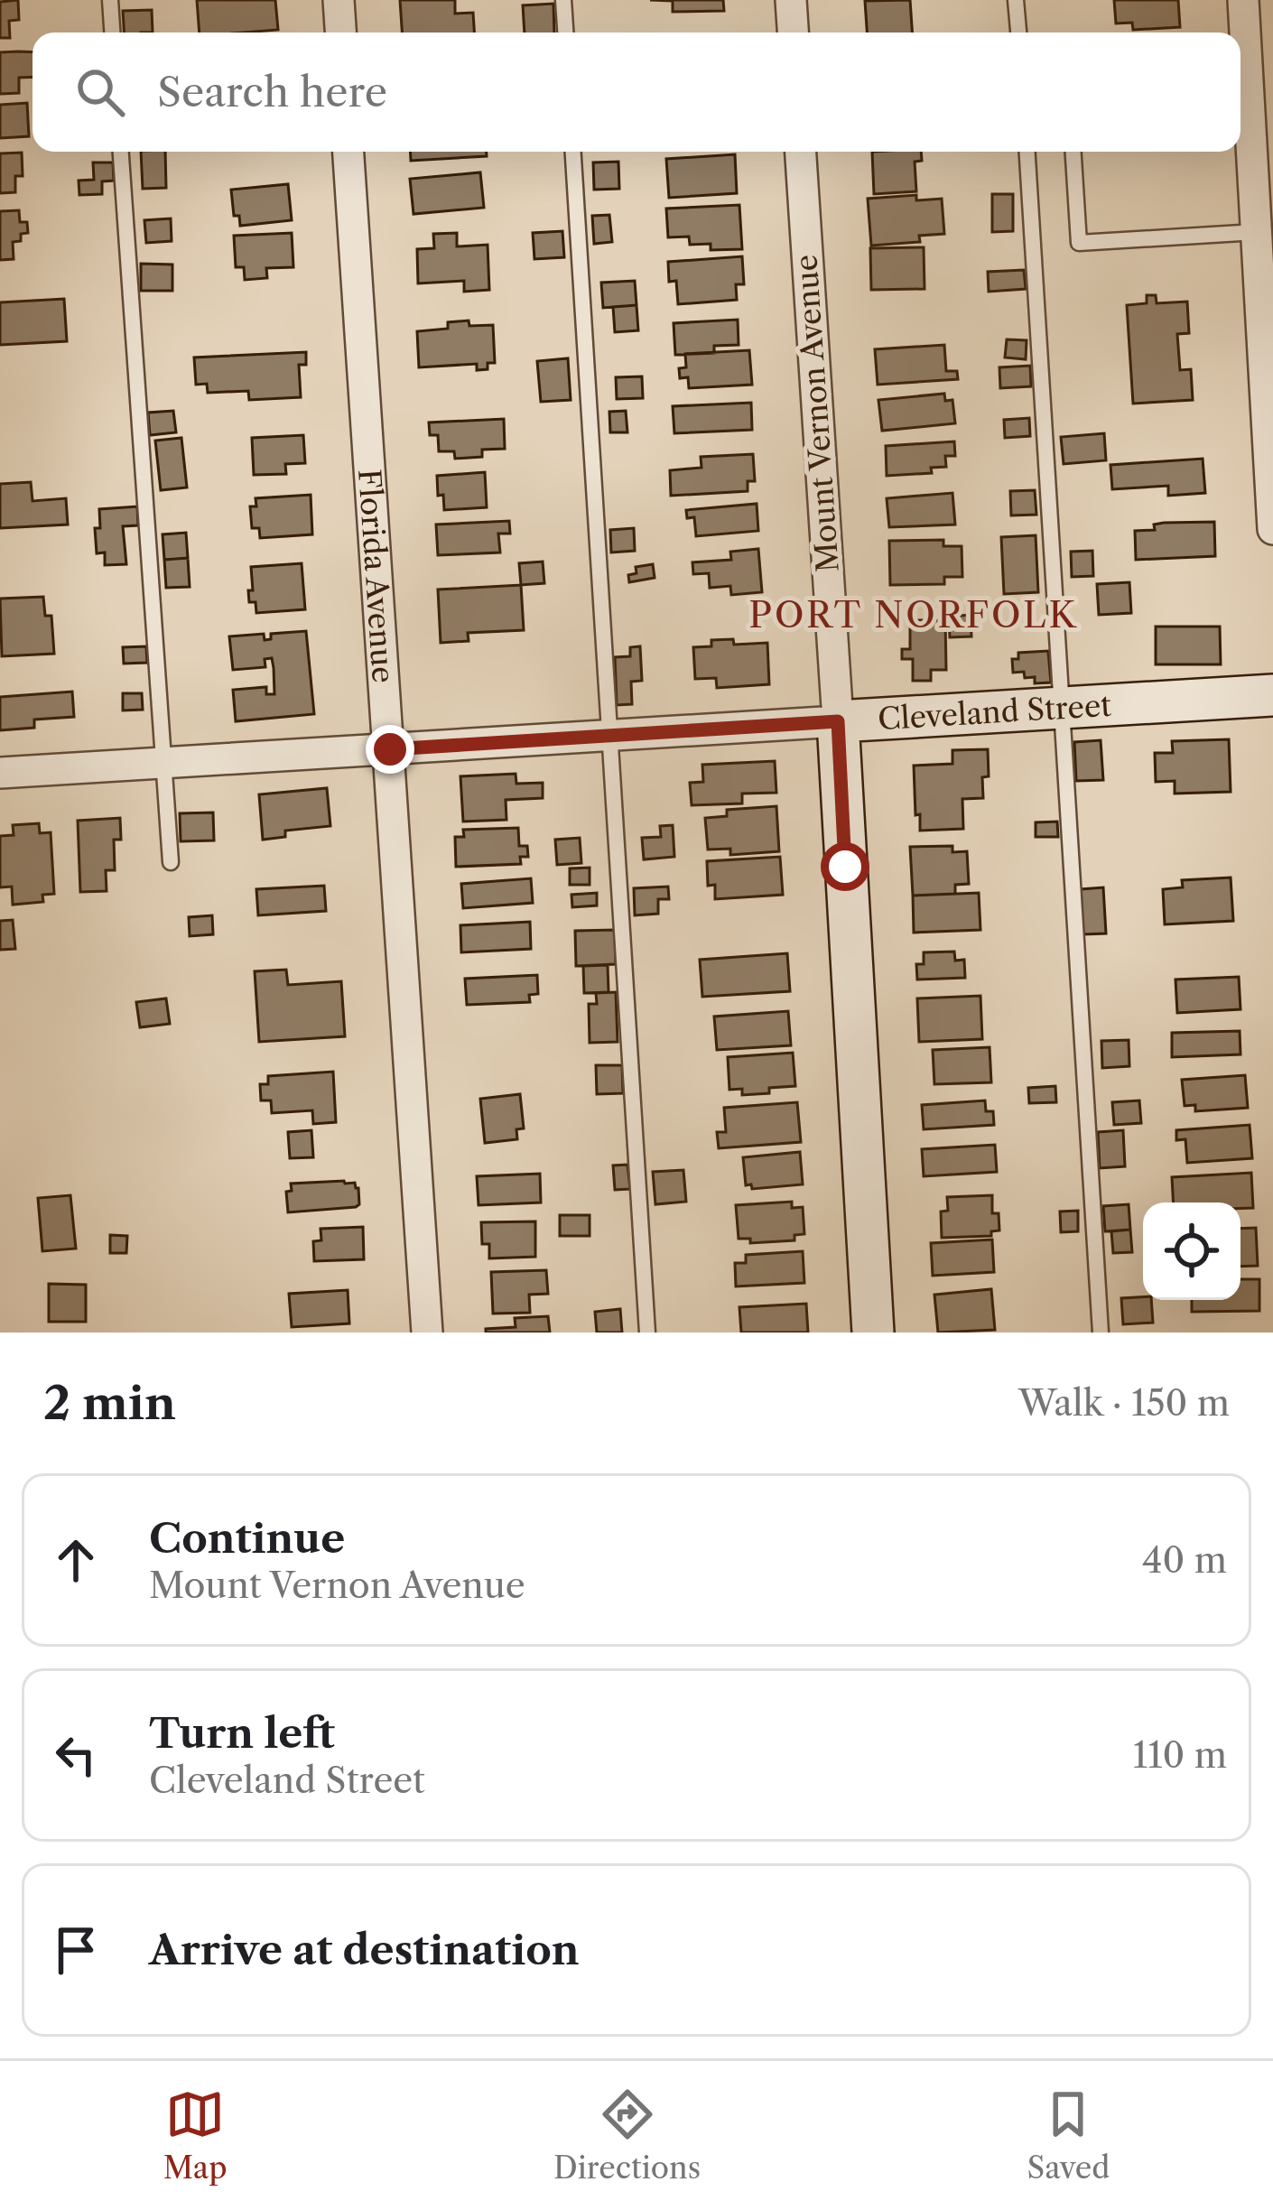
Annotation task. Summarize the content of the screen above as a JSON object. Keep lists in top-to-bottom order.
{
  "streets": {
    "street": ["Mount Vernon Avenue", "Florida Avenue", "Cleveland Street"]
  },
  "crossings": [
    ["Mount Vernon Avenue", "Cleveland Street"],
    ["Florida Avenue", "Cleveland Street"]
  ],
  "districts": ["PORT NORFOLK"],
  "page": {
    "search": "Search here",
    "heading": ["2 min", "Walk · 150 m"],
    "list": [
      ["Continue", "Mount Vernon Avenue", "40 m"],
      ["Turn left", "Cleveland Street", "110 m"],
      "Arrive at destination"
    ],
    "nav": ["Map", "Directions", "Saved"]
  }
}
